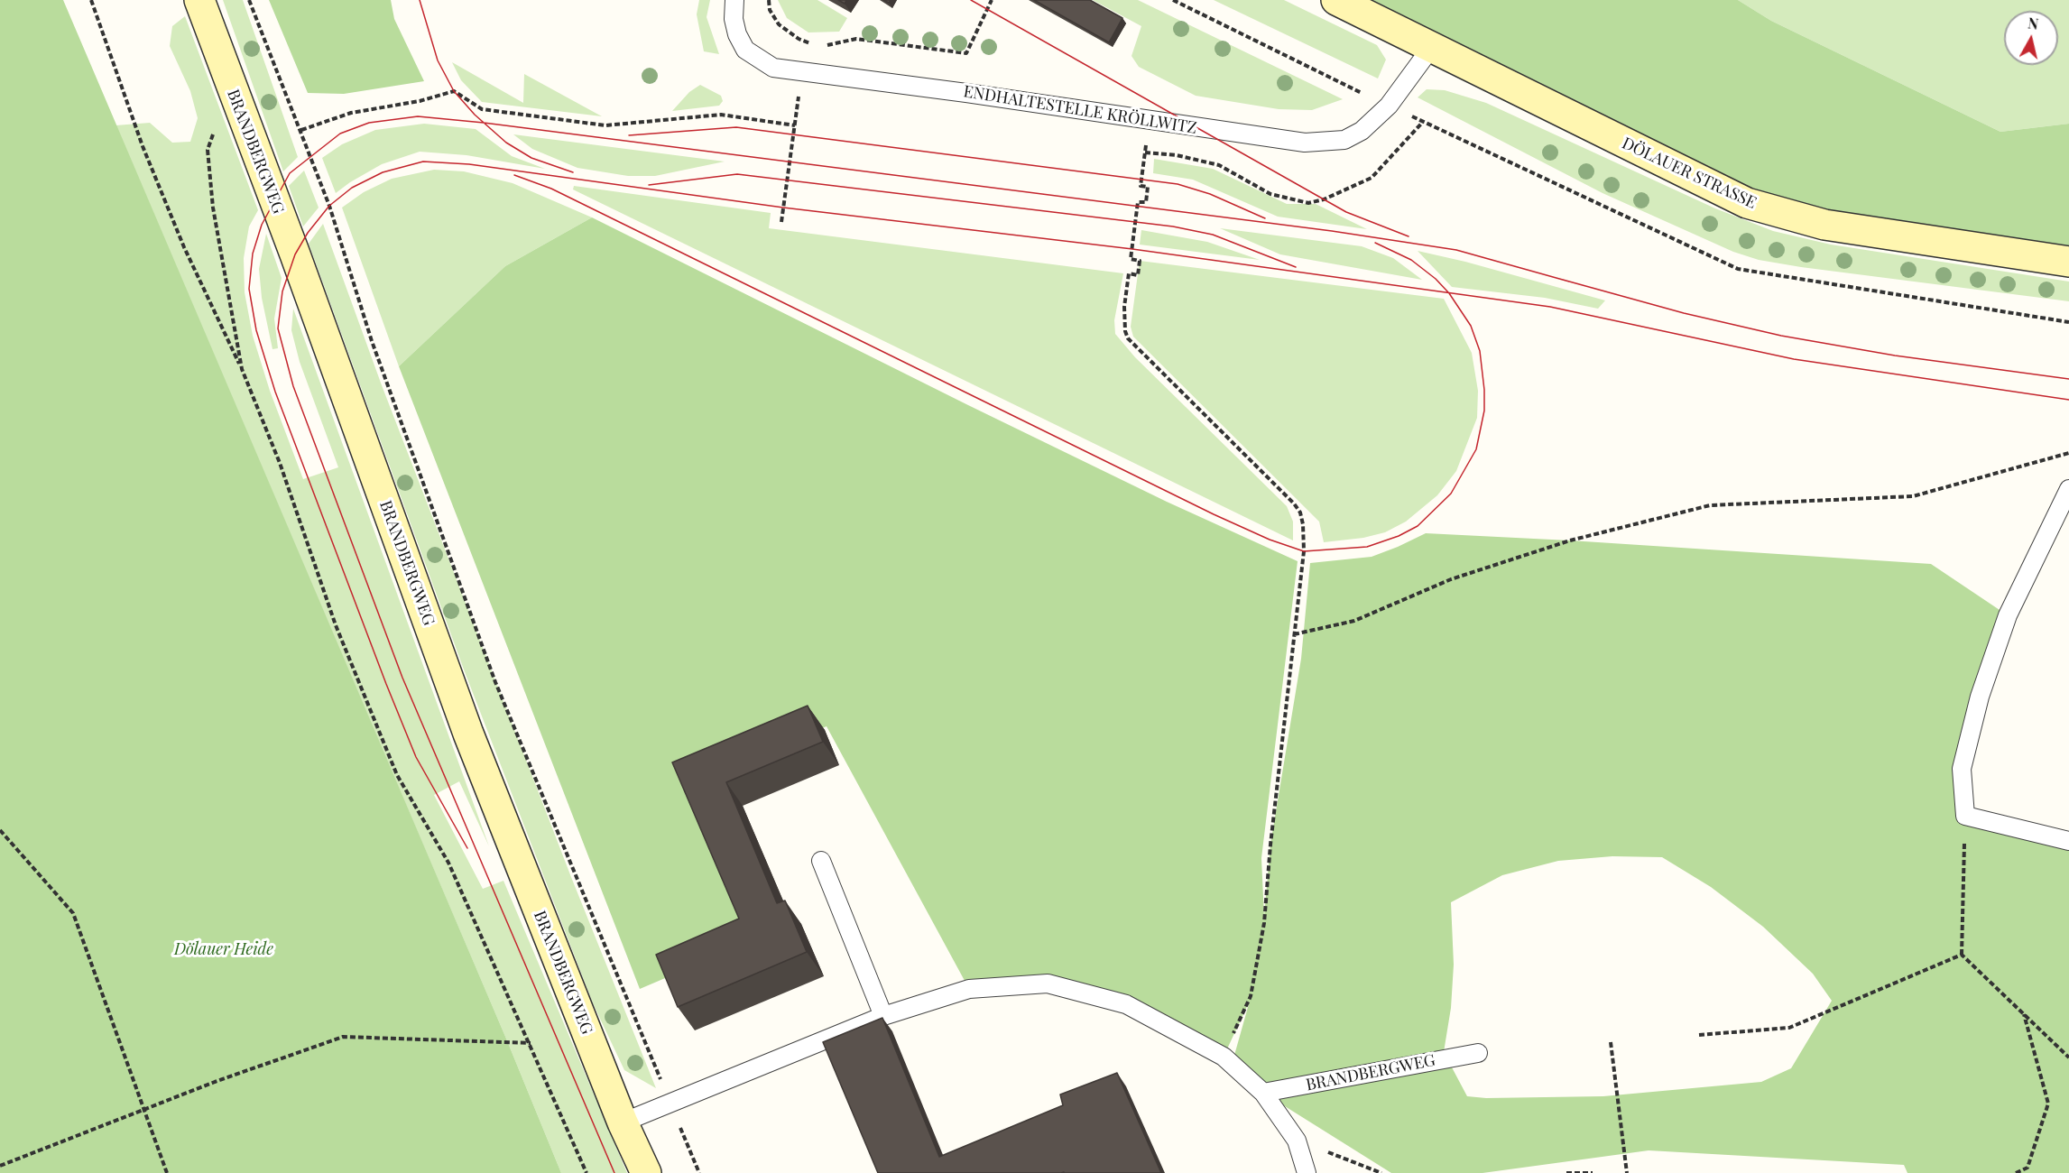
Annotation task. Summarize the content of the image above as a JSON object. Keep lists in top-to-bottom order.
{
  "streets": {
    "main road": ["BRANDBERGWEG", "DÖLAUER STRASSE"],
    "lane": ["ENDHALTESTELLE KRÖLLWITZ"]
  },
  "crossings": [
    ["ENDHALTESTELLE KRÖLLWITZ", "DÖLAUER STRASSE"]
  ],
  "parks": ["Dölauer Heide"],
  "north": "top"
}
